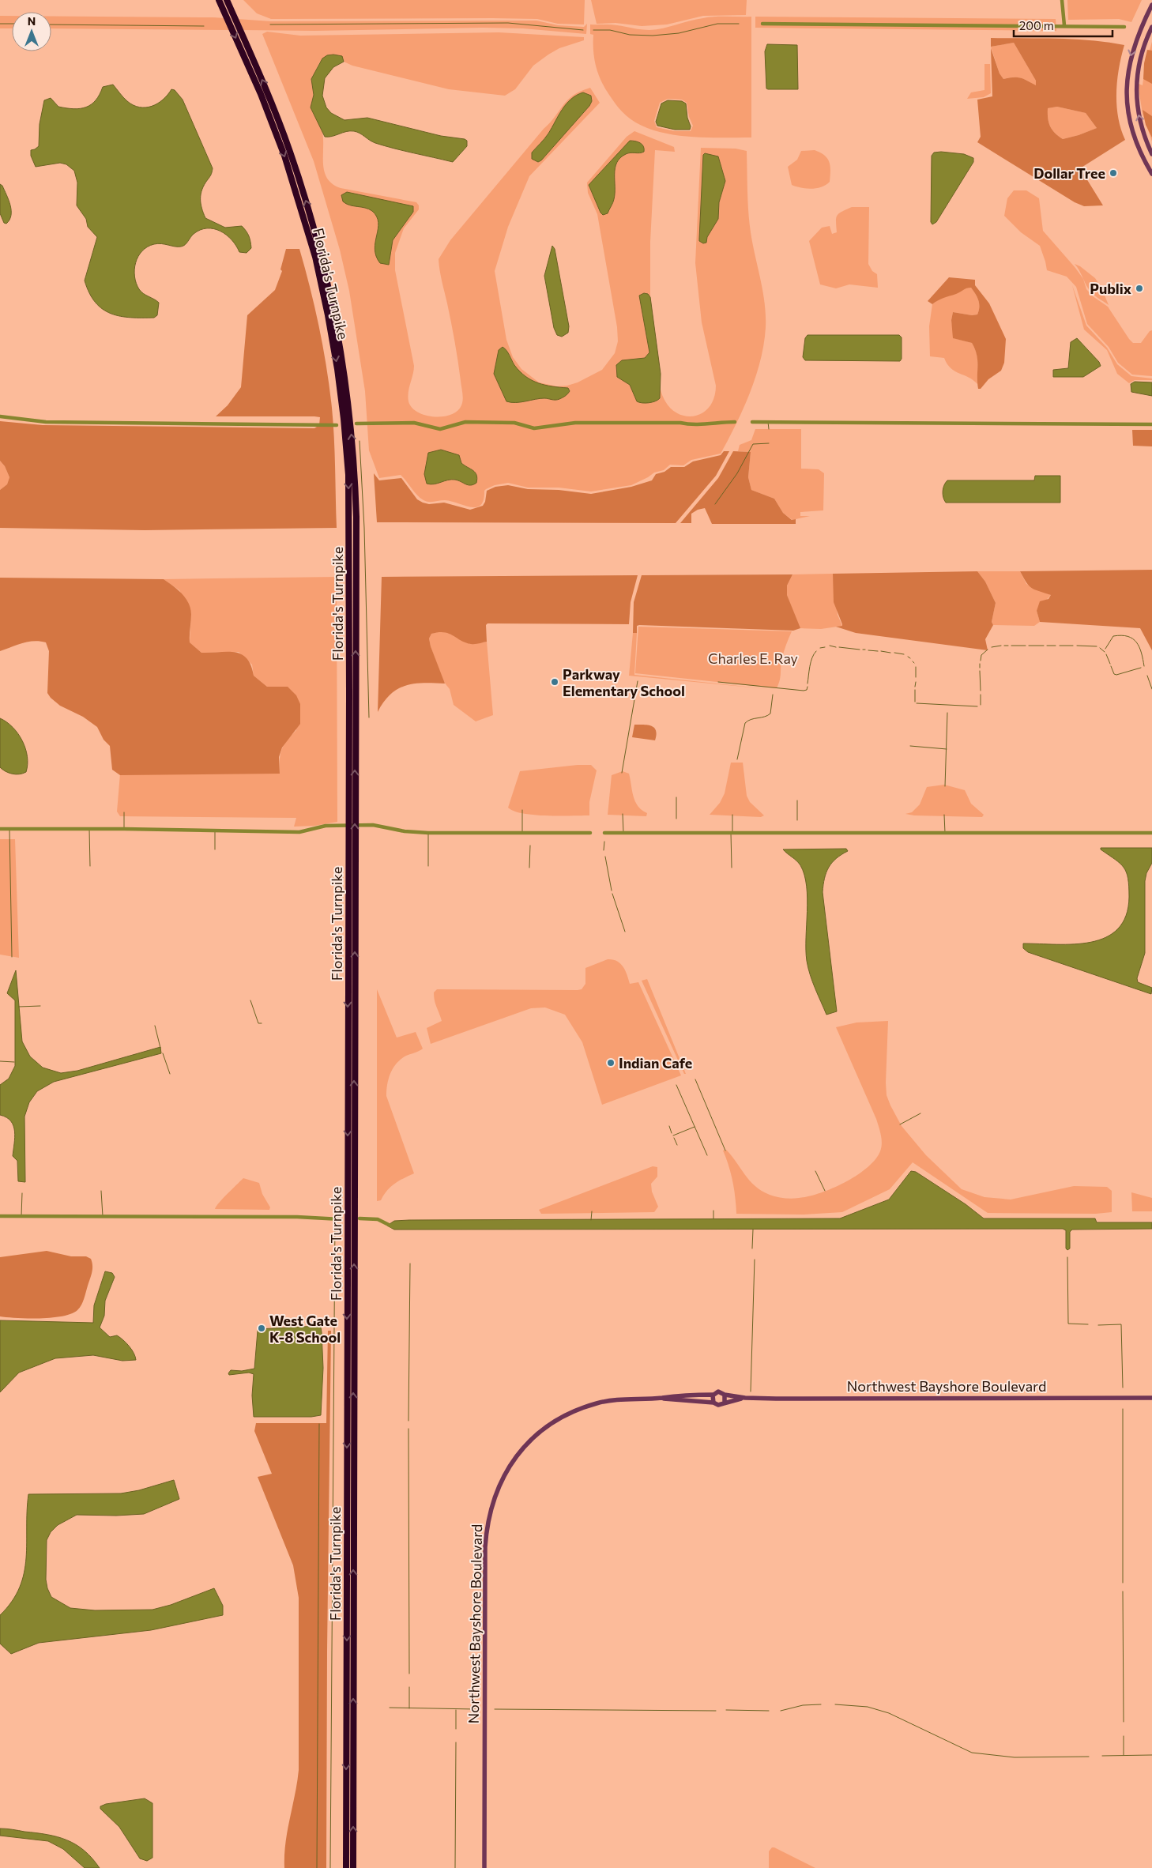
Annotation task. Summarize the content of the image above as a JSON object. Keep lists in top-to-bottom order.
{
  "streets": {
    "highway": ["Florida's Turnpike"],
    "main road": ["Northwest Bayshore Boulevard"]
  },
  "parks": ["Charles E. Ray"],
  "places": [
    "Dollar Tree",
    "Publix",
    "Parkway Elementary School",
    "Indian Cafe",
    "West Gate K-8 School"
  ],
  "scale_bar": "200 m",
  "north": "top"
}
